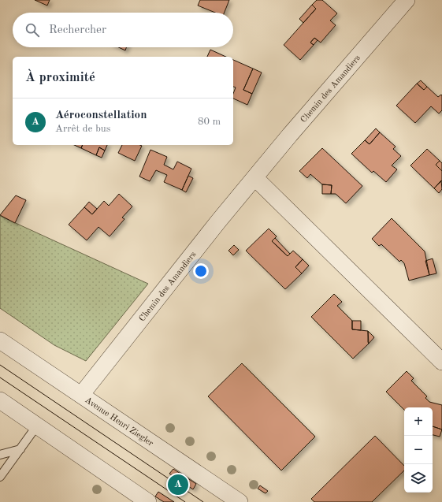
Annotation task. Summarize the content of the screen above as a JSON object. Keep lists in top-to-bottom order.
{
  "streets": {
    "street": ["Chemin des Amandiers", "Avenue Henri Ziegler"]
  },
  "crossings": [
    ["Chemin des Amandiers", "Avenue Henri Ziegler"]
  ],
  "page": {
    "search": "Rechercher",
    "heading": "À proximité",
    "list": [
      {
        "mark": "A",
        "name": "Aéroconstellation",
        "note": "Arrêt de bus",
        "value": "80 m"
      }
    ],
    "map_buttons": ["+", "−"],
    "pins": "A"
  }
}
